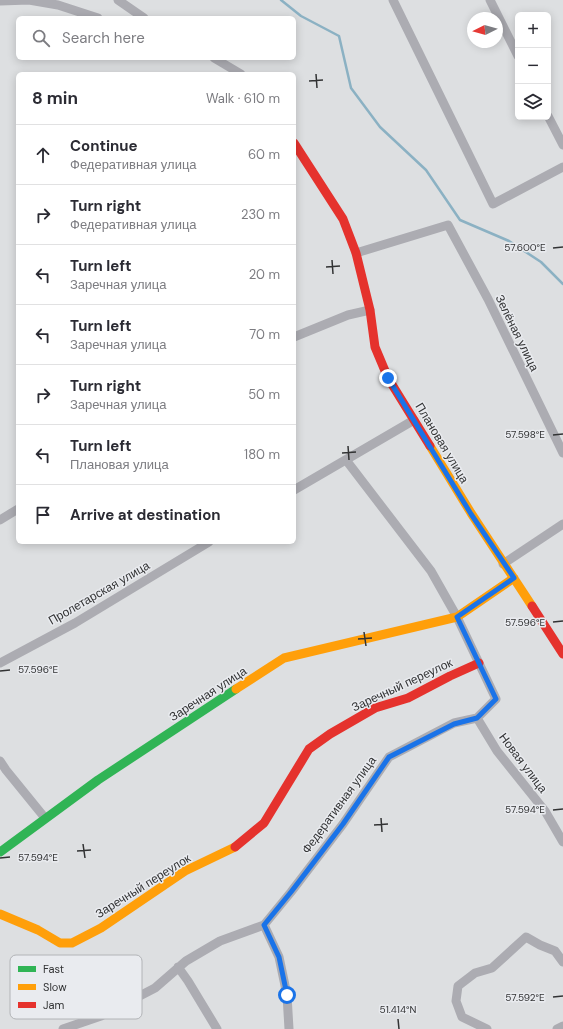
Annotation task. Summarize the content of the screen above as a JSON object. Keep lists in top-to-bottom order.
{
  "streets": {
    "street": [
      "Зелёная улица",
      "Плановая улица",
      "Пролетарская улица",
      "Заречный переулок",
      "Заречная улица",
      "Новая улица",
      "Федеративная улица"
    ]
  },
  "crossings": [
    ["Зелёная улица", "Плановая улица"],
    ["Плановая улица", "Заречная улица"],
    ["Новая улица", "Федеративная улица"]
  ],
  "legend": ["Fast", "Slow", "Jam"],
  "north": "left",
  "page": {
    "map_buttons": ["+", "−"],
    "search": "Search here",
    "heading": ["8 min", "Walk · 610 m"],
    "list": [
      ["Continue", "Федеративная улица", "60 m"],
      ["Turn right", "Федеративная улица", "230 m"],
      ["Turn left", "Заречная улица", "20 m"],
      ["Turn left", "Заречная улица", "70 m"],
      ["Turn right", "Заречная улица", "50 m"],
      ["Turn left", "Плановая улица", "180 m"],
      "Arrive at destination"
    ]
  },
  "coordinates": [
    "57.600°E",
    "57.598°E",
    "57.596°E",
    "57.594°E",
    "57.592°E",
    "51.414°N"
  ]
}
